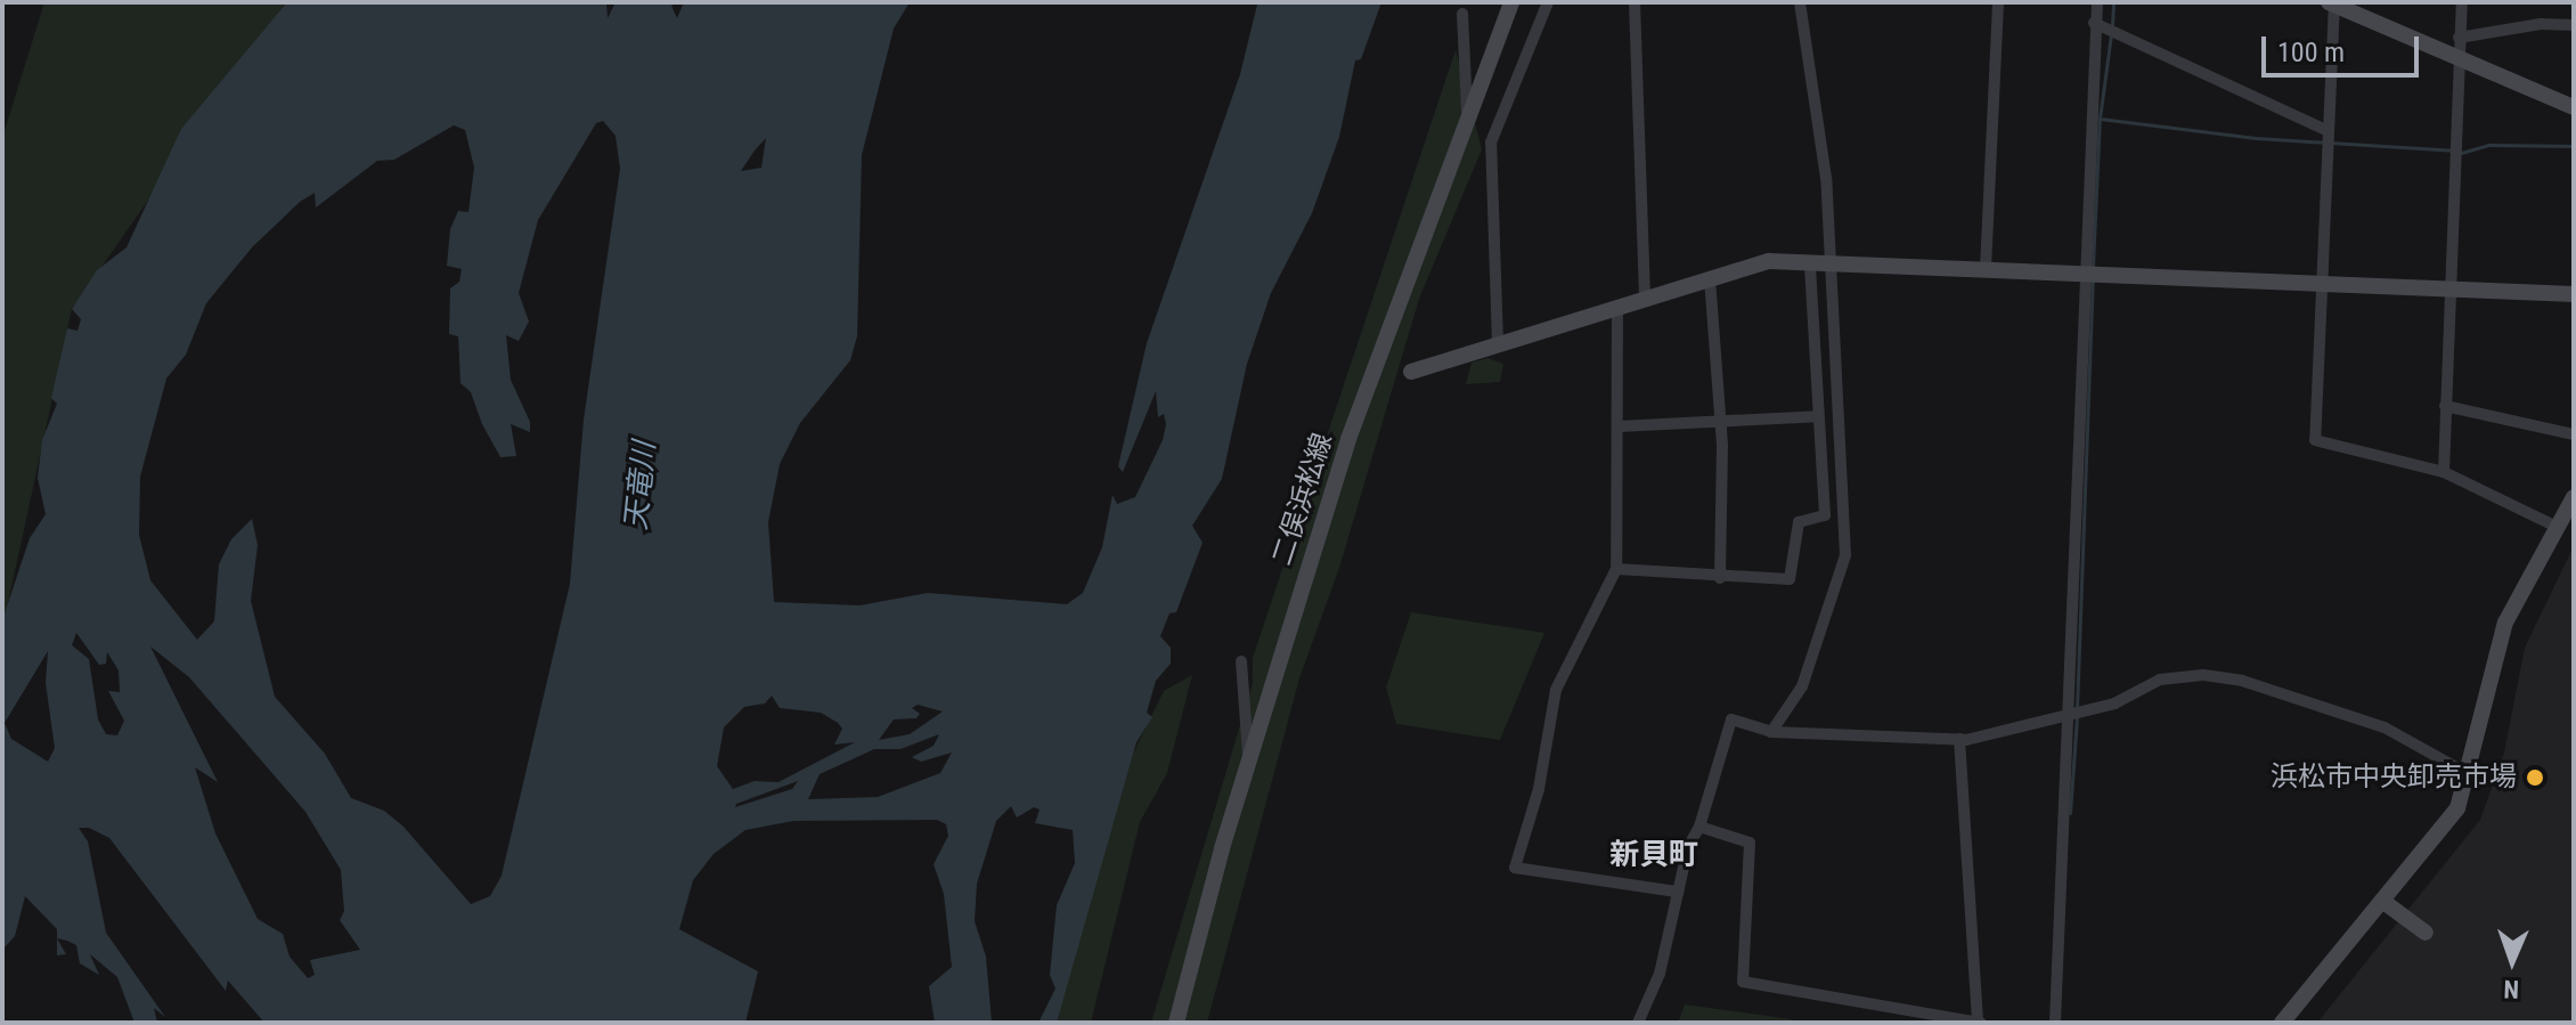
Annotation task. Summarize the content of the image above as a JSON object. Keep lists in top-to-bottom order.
{
  "streets": {
    "street": ["二俣浜松線"]
  },
  "districts": ["新貝町"],
  "water": ["天竜川"],
  "places": ["浜松市中央卸売市場"],
  "scale_bar": "100 m",
  "north": "bottom"
}
